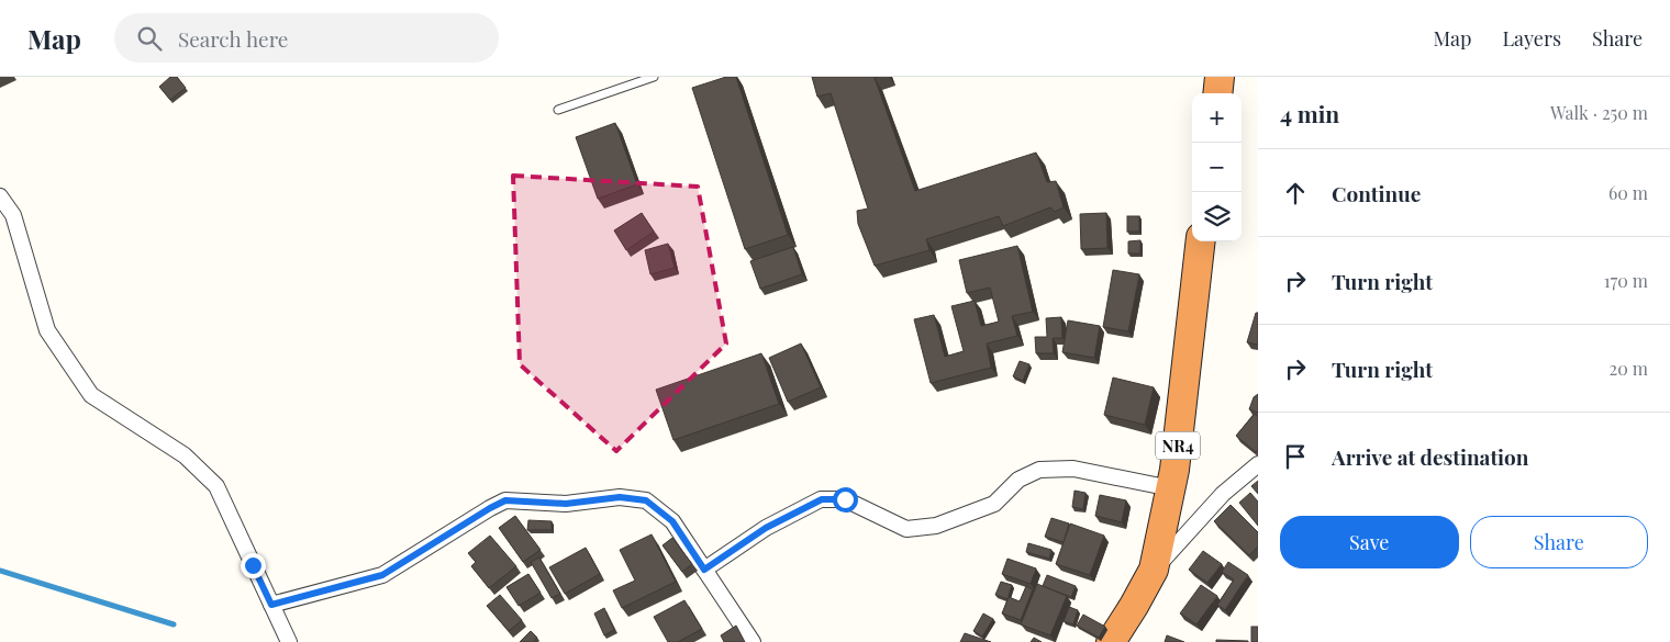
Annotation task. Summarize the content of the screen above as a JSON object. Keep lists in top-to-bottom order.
{
  "streets": {
    "highway": ["NR4"]
  },
  "page": {
    "header": "Map",
    "search": "Search here",
    "nav": ["Map", "Layers", "Share"],
    "heading": ["4 min", "Walk · 250 m"],
    "map_buttons": ["+", "−"],
    "list": [
      ["Continue", "60 m"],
      ["Turn right", "170 m"],
      ["Turn right", "20 m"],
      "Arrive at destination"
    ],
    "buttons": ["Save", "Share"]
  }
}
